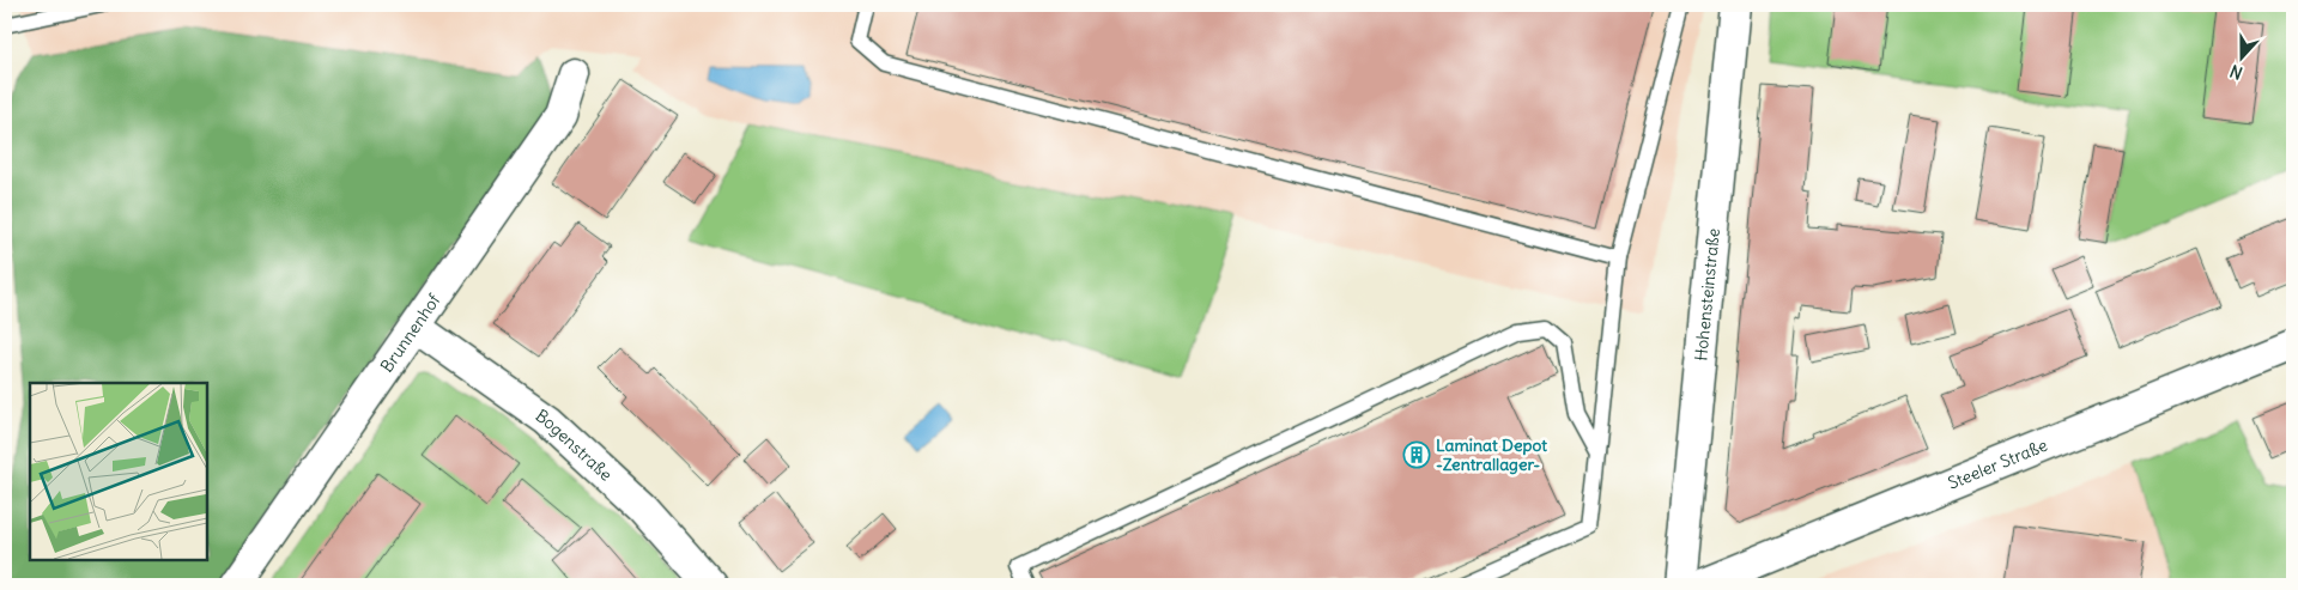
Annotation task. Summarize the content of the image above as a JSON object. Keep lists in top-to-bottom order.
{
  "streets": {
    "street": [
      "Hohensteinstraße",
      "Brunnenhof",
      "Bogenstraße",
      "Steeler Straße"
    ]
  },
  "crossings": [
    ["Brunnenhof", "Bogenstraße"]
  ],
  "places": {
    "building": ["Laminat Depot -Zentrallager-"]
  },
  "north": "bottom"
}
